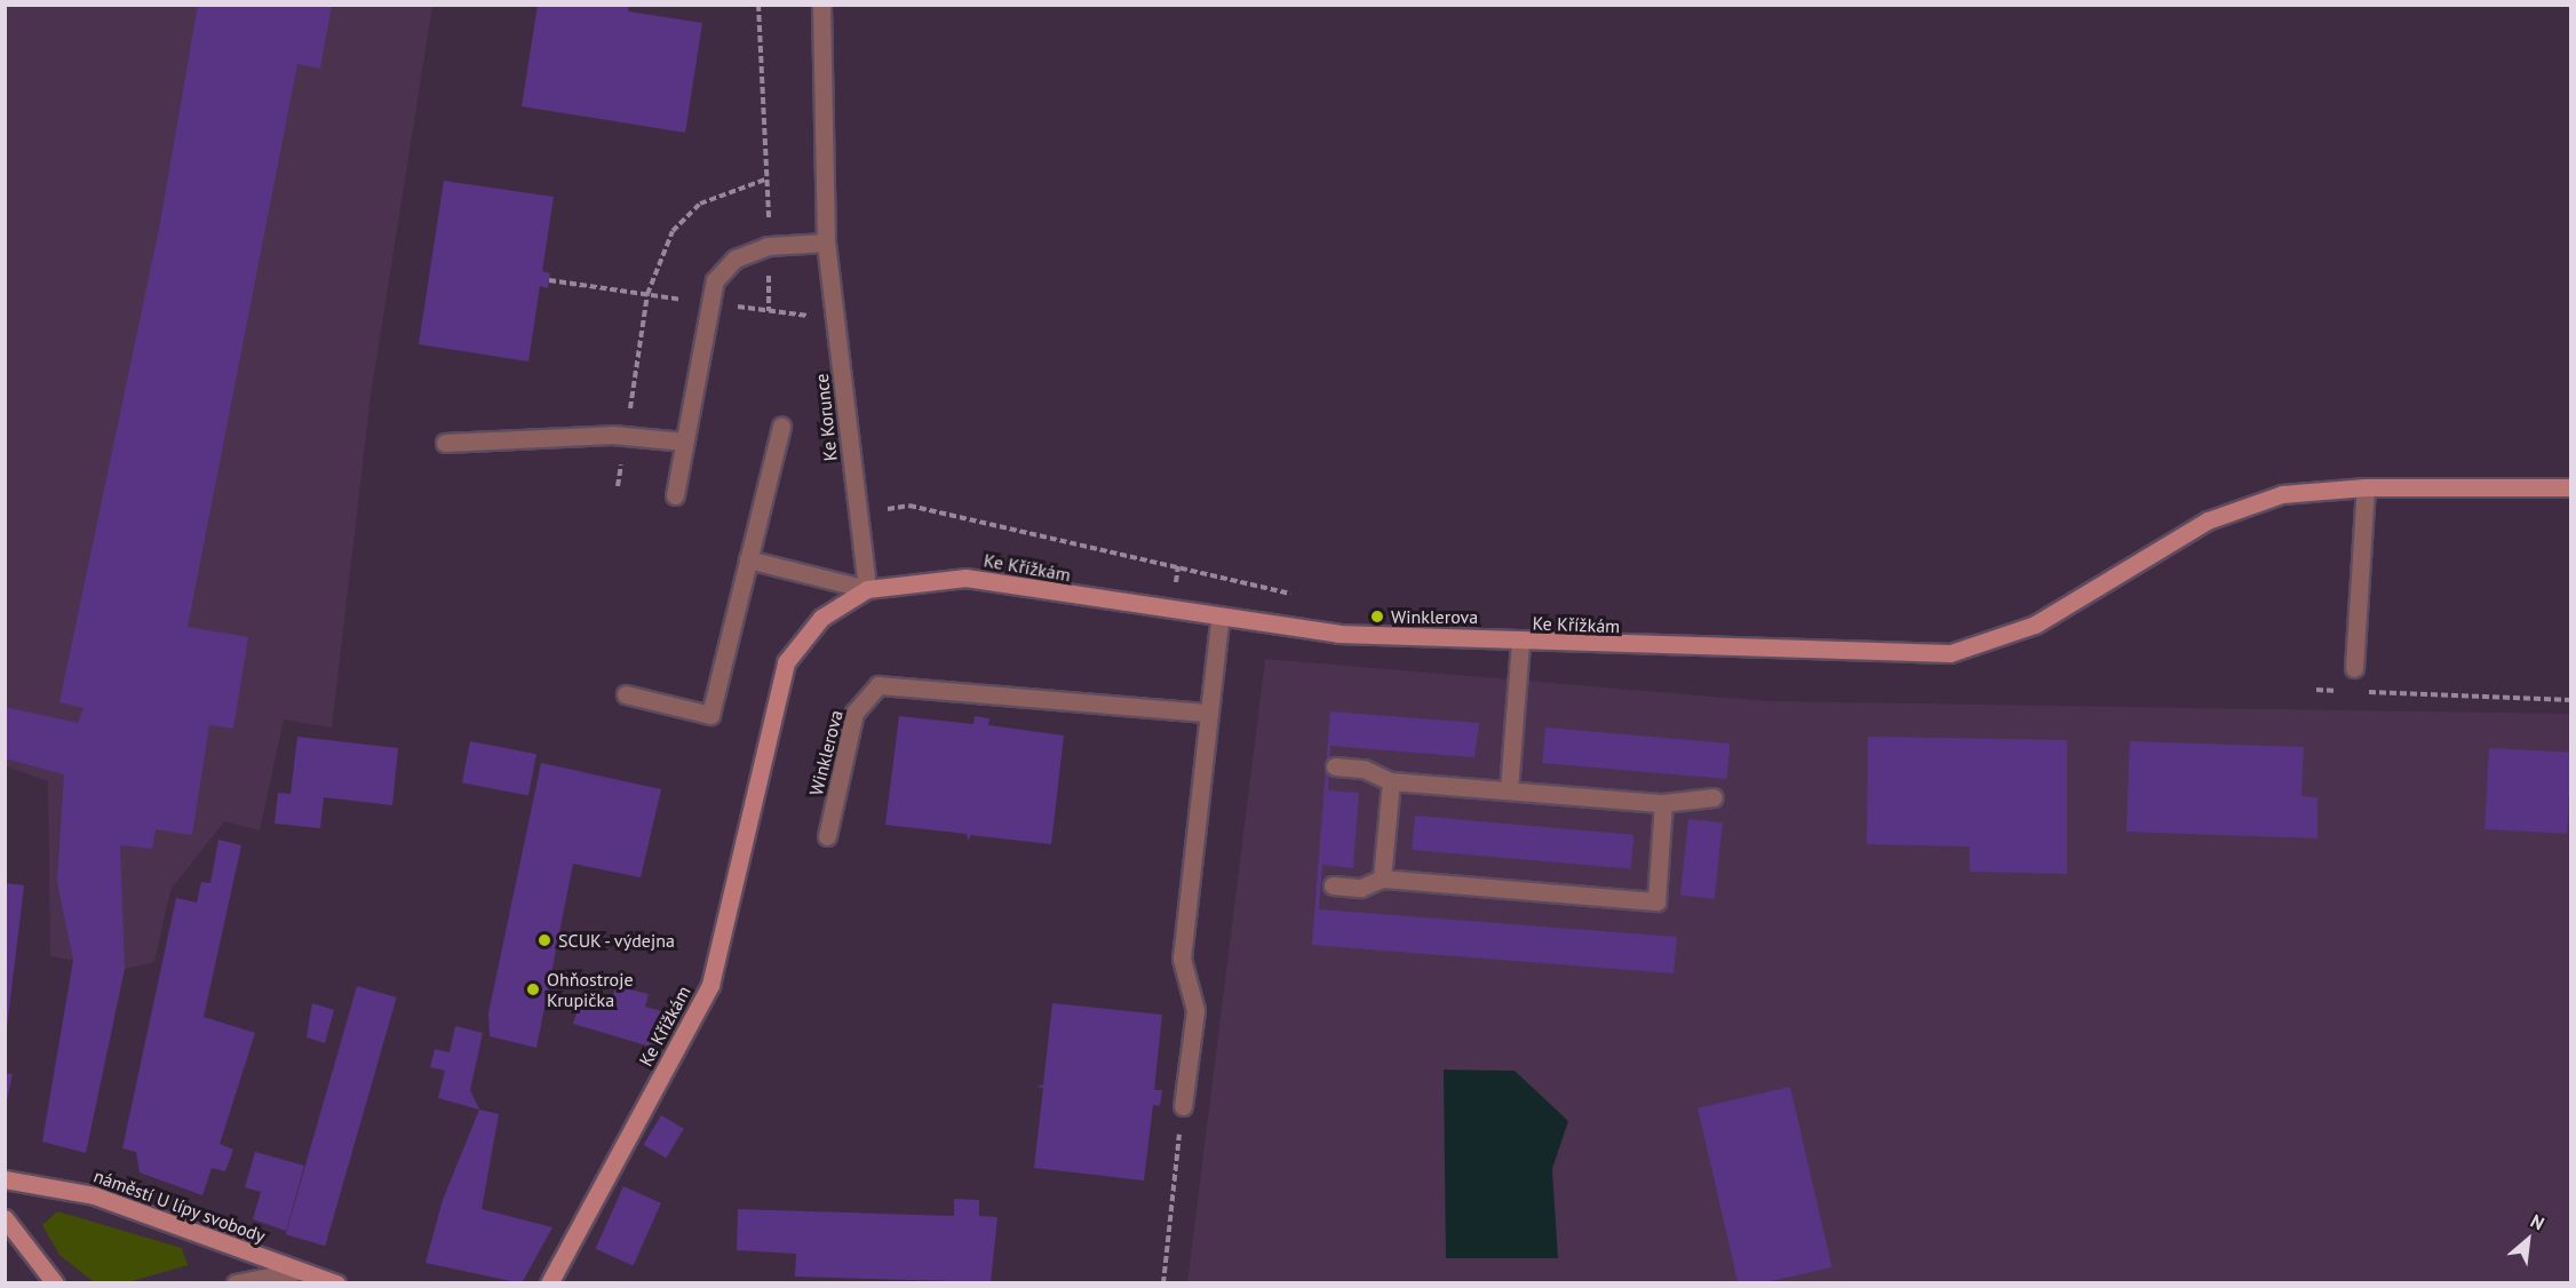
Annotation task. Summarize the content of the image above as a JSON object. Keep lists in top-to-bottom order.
{
  "streets": {
    "street": [
      "Ke Korunce",
      "Ke Křížkám",
      "Winklerova",
      "náměstí U lípy svobody"
    ]
  },
  "crossings": [
    ["Ke Korunce", "Ke Křížkám"]
  ],
  "places": ["Winklerova", "SCUK - výdejna", "Ohňostroje Krupička"],
  "north": "top right"
}
